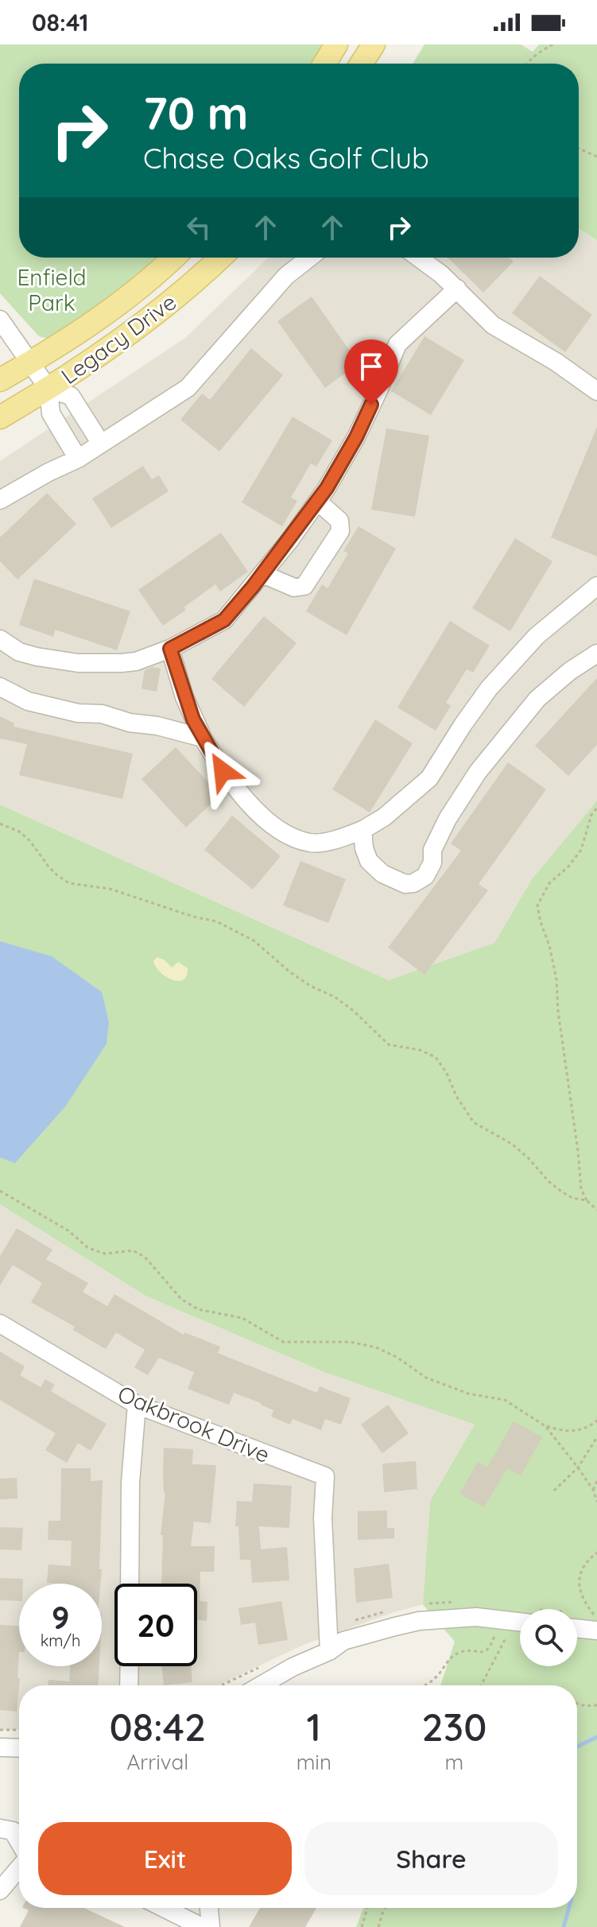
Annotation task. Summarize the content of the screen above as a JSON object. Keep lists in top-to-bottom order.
{
  "streets": {
    "main road": ["Legacy Drive"],
    "street": ["Oakbrook Drive"]
  },
  "parks": ["Enfield Park"],
  "page": {
    "status": "08:41",
    "turn": ["70 m", "Chase Oaks Golf Club"],
    "speed": "9 km/h",
    "limit": "20",
    "eta": [
      "08:42",
      "Arrival",
      "1",
      "min",
      "230",
      "m"
    ],
    "buttons": ["Exit", "Share"]
  }
}
